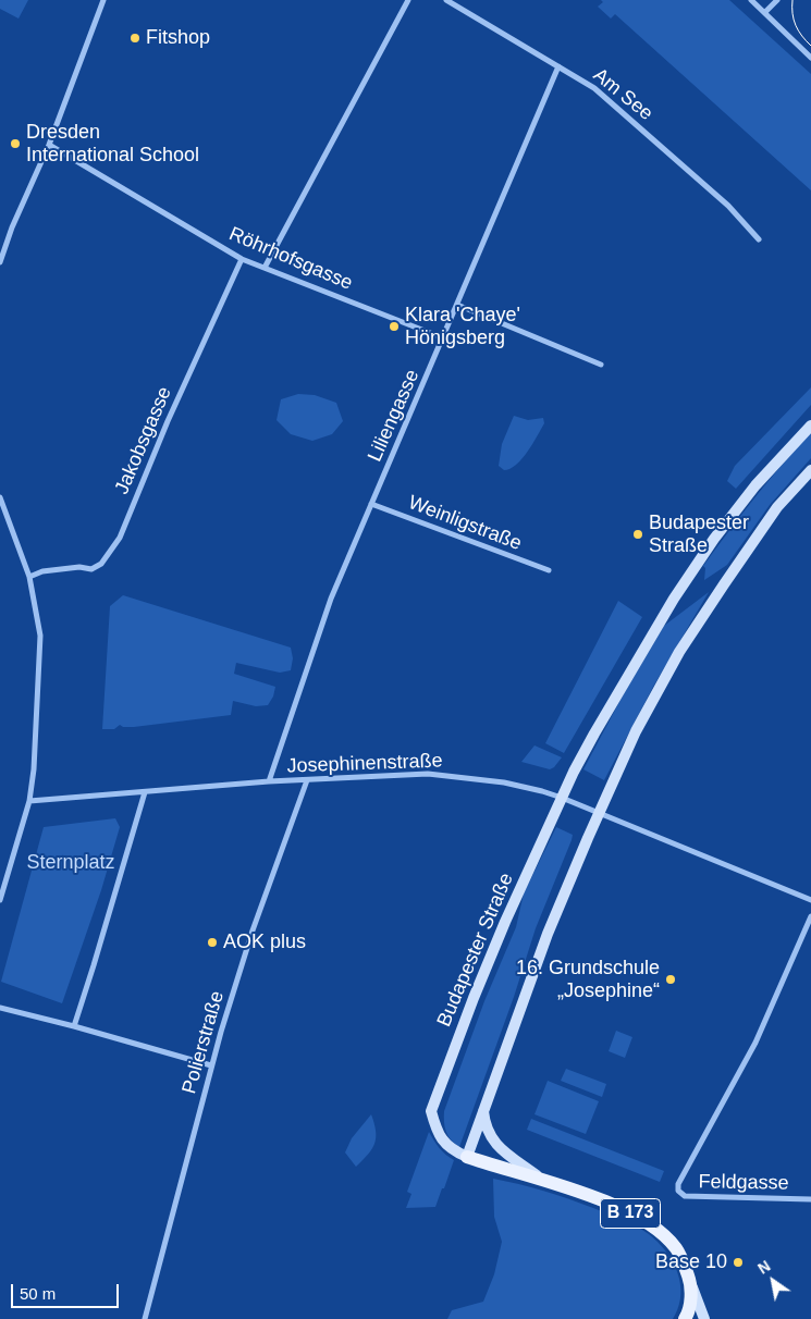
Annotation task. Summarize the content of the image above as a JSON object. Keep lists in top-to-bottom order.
{
  "streets": {
    "main road": ["Budapester Straße", "B 173"],
    "street": [
      "Am See",
      "Röhrhofsgasse",
      "Liliengasse",
      "Jakobsgasse",
      "Weinligstraße",
      "Josephinenstraße",
      "Polierstraße",
      "Feldgasse"
    ]
  },
  "crossings": [
    ["Am See", "Liliengasse"],
    ["Röhrhofsgasse", "Liliengasse"],
    ["Röhrhofsgasse", "Jakobsgasse"],
    ["Liliengasse", "Weinligstraße"],
    ["Liliengasse", "Josephinenstraße"],
    ["Josephinenstraße", "Budapester Straße"],
    ["Josephinenstraße", "Polierstraße"],
    ["Budapester Straße", "B 173"]
  ],
  "parks": ["Sternplatz"],
  "places": [
    "Fitshop",
    "Dresden International School",
    "Klara 'Chaye' Hönigsberg",
    "Budapester Straße",
    "AOK plus",
    "16. Grundschule „Josephine“",
    "Base 10"
  ],
  "scale_bar": "50 m",
  "north": "top left"
}
